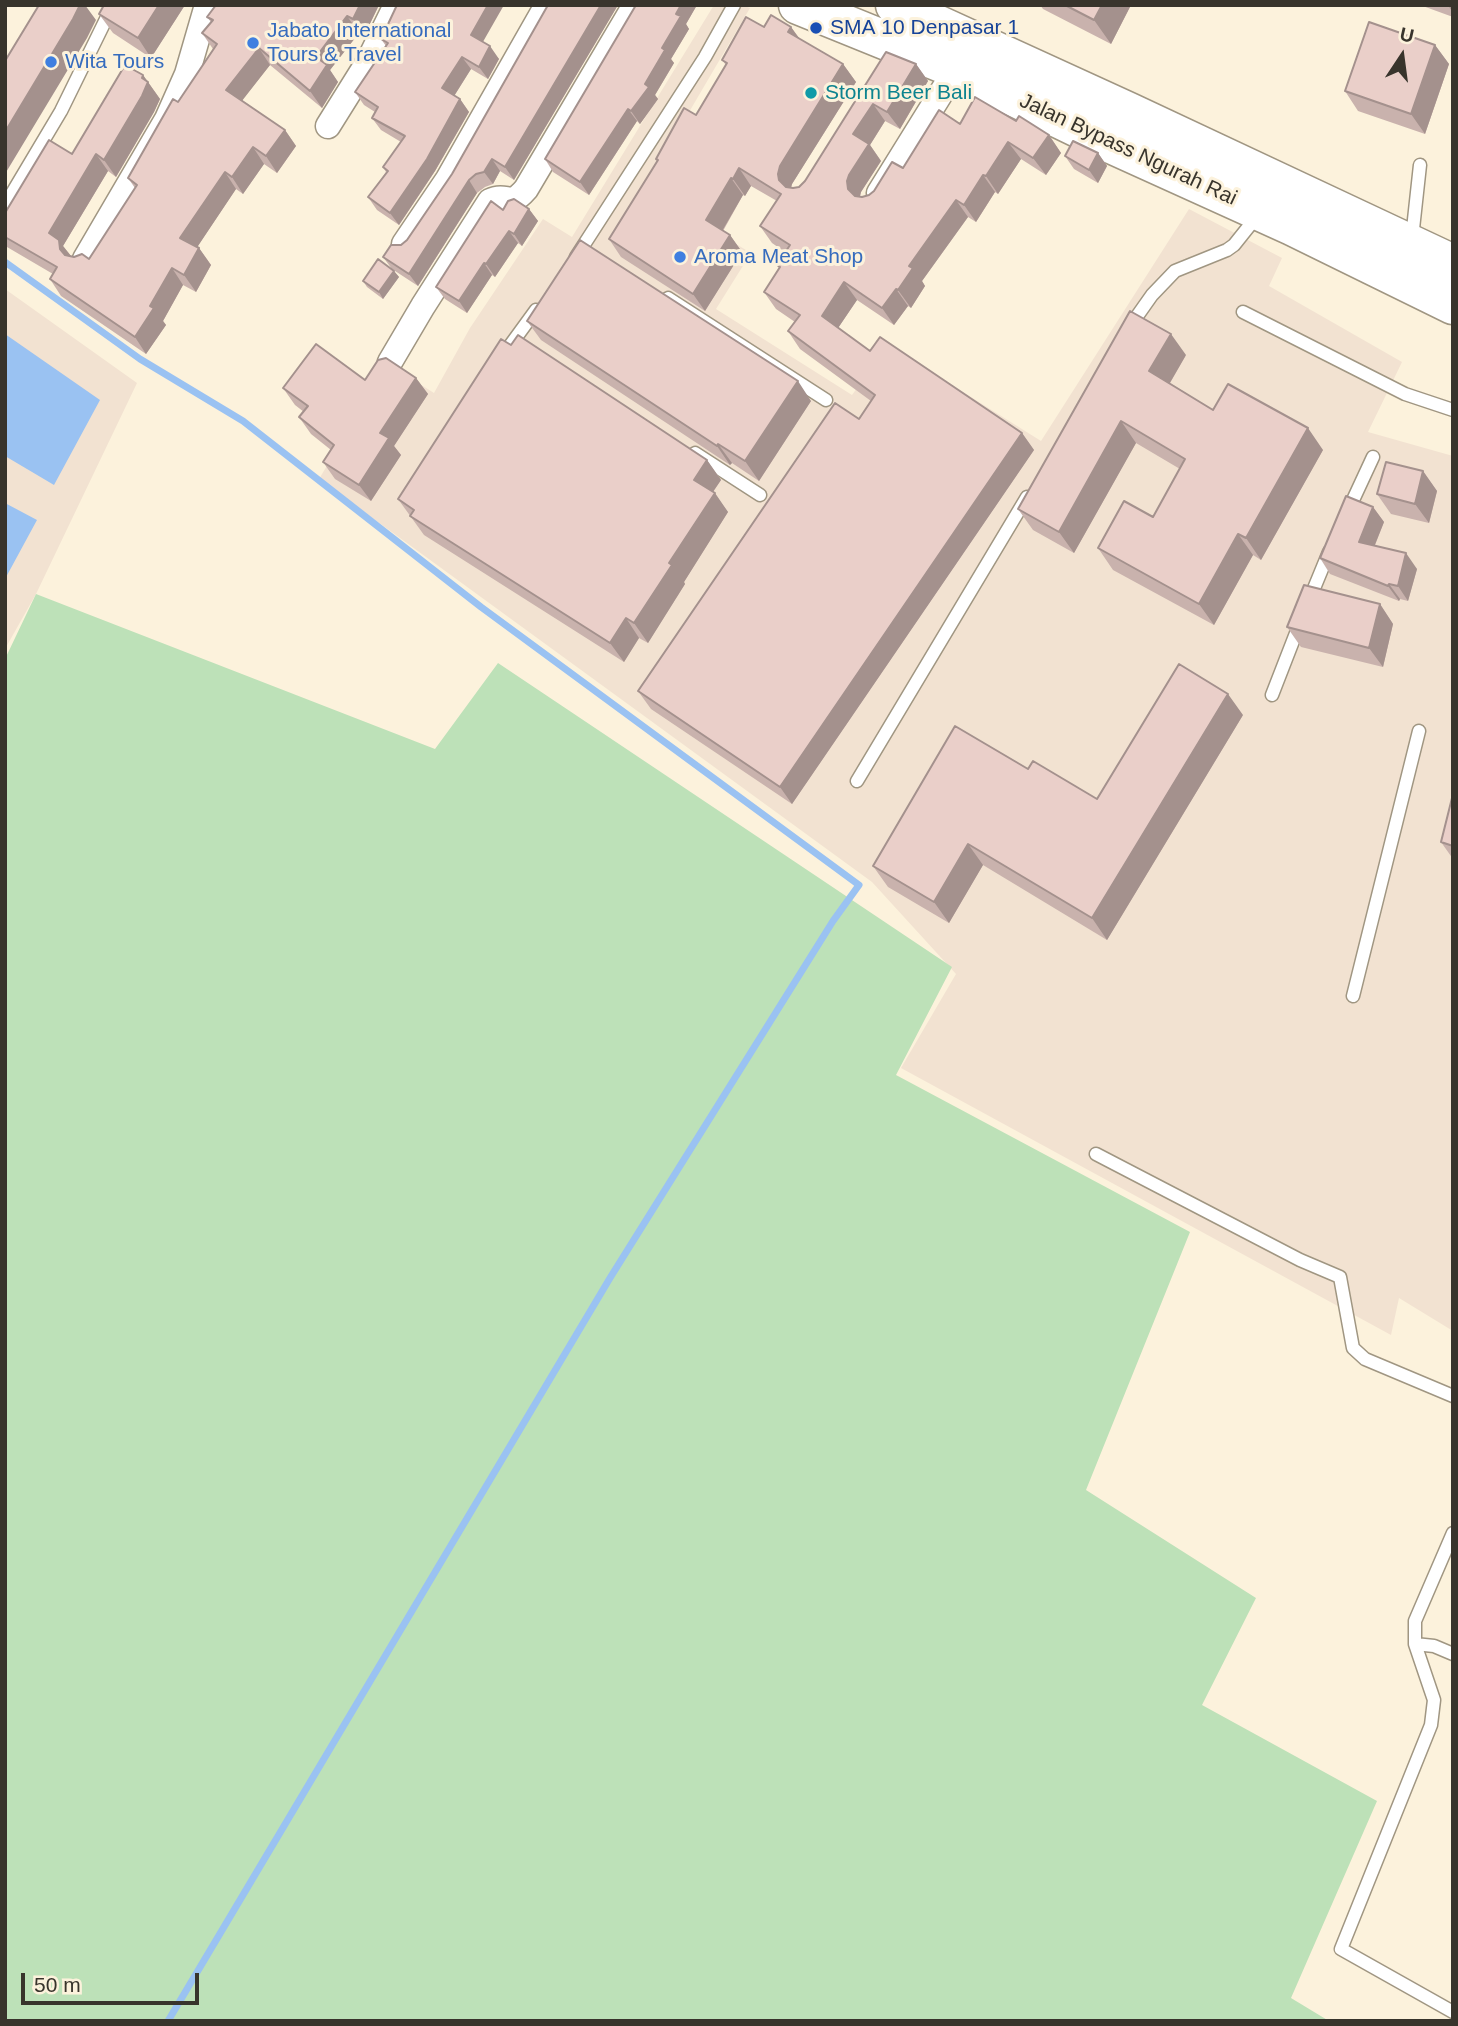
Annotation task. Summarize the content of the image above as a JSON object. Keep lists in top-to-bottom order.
{
  "streets": {
    "highway": ["Jalan Bypass Ngurah Rai"]
  },
  "places": [
    "SMA 10 Denpasar 1",
    "Jabato International Tours & Travel",
    "Wita Tours",
    "Storm Beer Bali",
    "Aroma Meat Shop"
  ],
  "scale_bar": "50 m",
  "north": "top"
}
